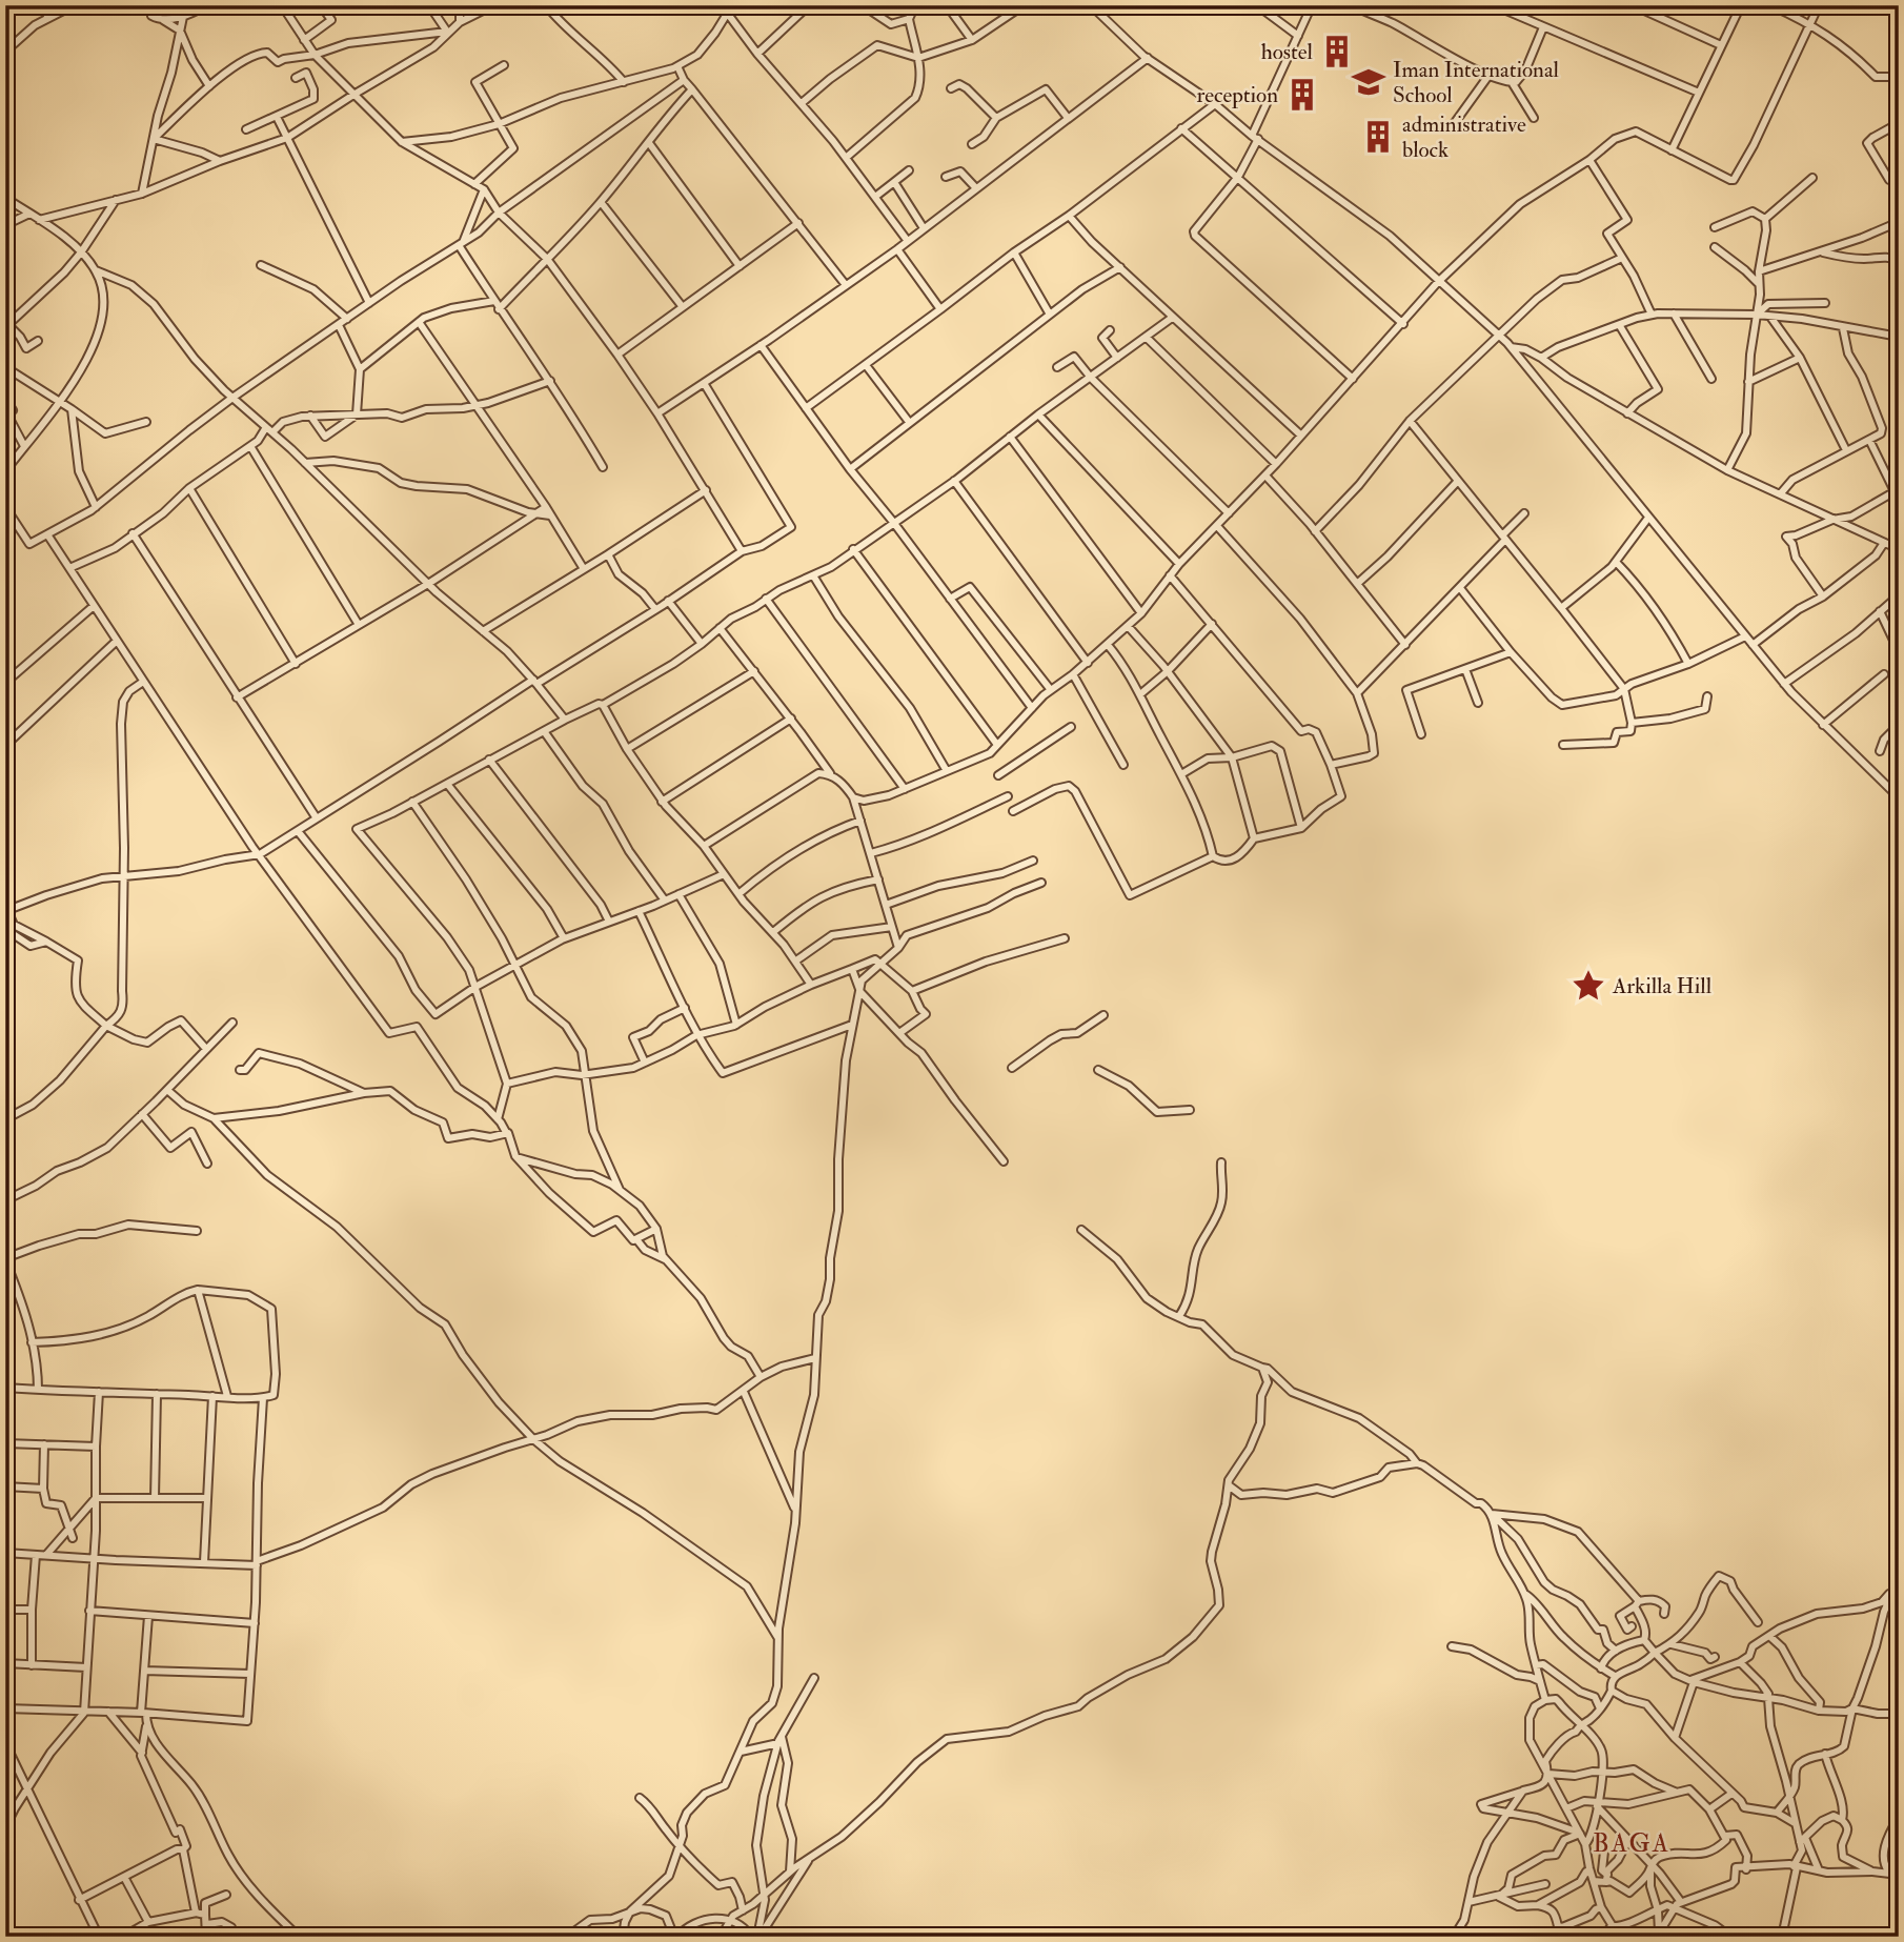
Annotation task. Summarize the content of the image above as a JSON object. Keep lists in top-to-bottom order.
{
  "districts": ["BAGA"],
  "places": {
    "building": ["hostel", "reception", "administrative block"],
    "school or university": ["Iman International School"],
    "place": ["Arkilla Hill"]
  }
}
